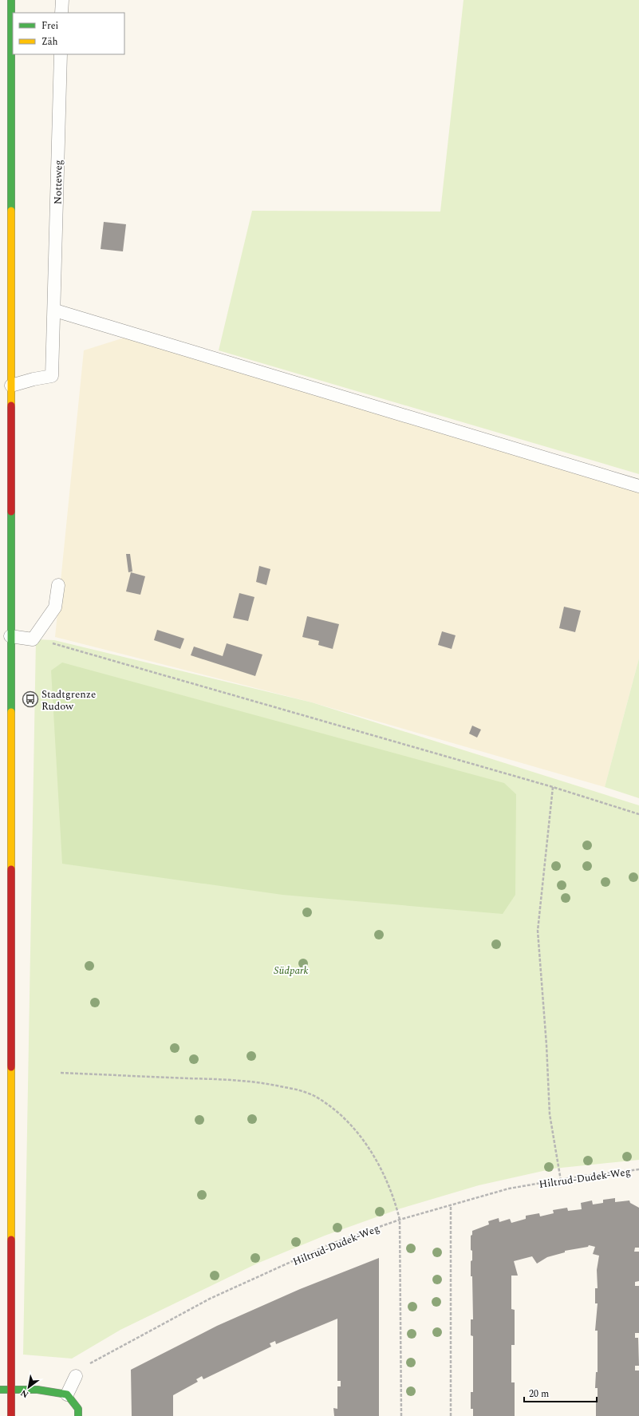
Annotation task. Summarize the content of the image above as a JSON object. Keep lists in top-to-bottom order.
{
  "streets": {
    "lane": ["Notteweg"],
    "path": ["Hiltrud-Dudek-Weg"]
  },
  "parks": ["Südpark"],
  "places": {
    "bus stop": ["Stadtgrenze Rudow"]
  },
  "legend": ["Frei", "Zäh"],
  "scale_bar": "20 m",
  "north": "bottom left"
}
